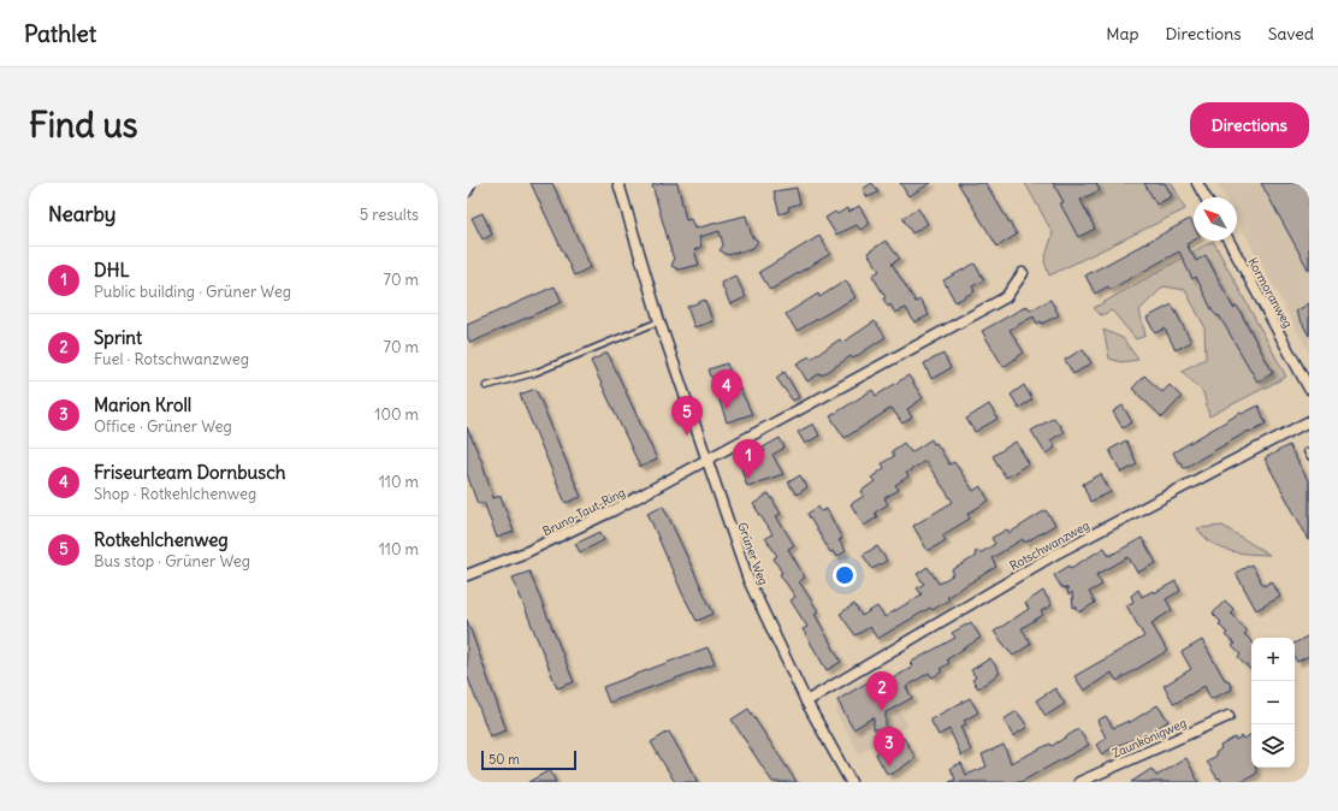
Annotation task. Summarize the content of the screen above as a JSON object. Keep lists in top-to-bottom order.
{
  "streets": {
    "street": [
      "Kormoranweg",
      "Bruno-Taut-Ring",
      "Rotschwanzweg",
      "Grüner Weg",
      "Zaunkönigweg"
    ]
  },
  "crossings": [
    ["Bruno-Taut-Ring", "Grüner Weg"],
    ["Rotschwanzweg", "Grüner Weg"]
  ],
  "scale_bar": "50 m",
  "north": "top left",
  "page": {
    "header": "Pathlet",
    "nav": ["Map", "Directions", "Saved"],
    "buttons": "Directions",
    "title": "Find us",
    "heading": ["Nearby", "5 results"],
    "list": [
      {
        "mark": "1",
        "name": "DHL",
        "note": "Public building · Grüner Weg",
        "value": "70 m"
      },
      {
        "mark": "2",
        "name": "Sprint",
        "note": "Fuel · Rotschwanzweg",
        "value": "70 m"
      },
      {
        "mark": "3",
        "name": "Marion Kroll",
        "note": "Office · Grüner Weg",
        "value": "100 m"
      },
      {
        "mark": "4",
        "name": "Friseurteam Dornbusch",
        "note": "Shop · Rotkehlchenweg",
        "value": "110 m"
      },
      {
        "mark": "5",
        "name": "Rotkehlchenweg",
        "note": "Bus stop · Grüner Weg",
        "value": "110 m"
      }
    ],
    "pins": [
      "4",
      "5",
      "1",
      "2",
      "3"
    ],
    "map_buttons": ["+", "−"],
    "scale": "50 m"
  }
}
